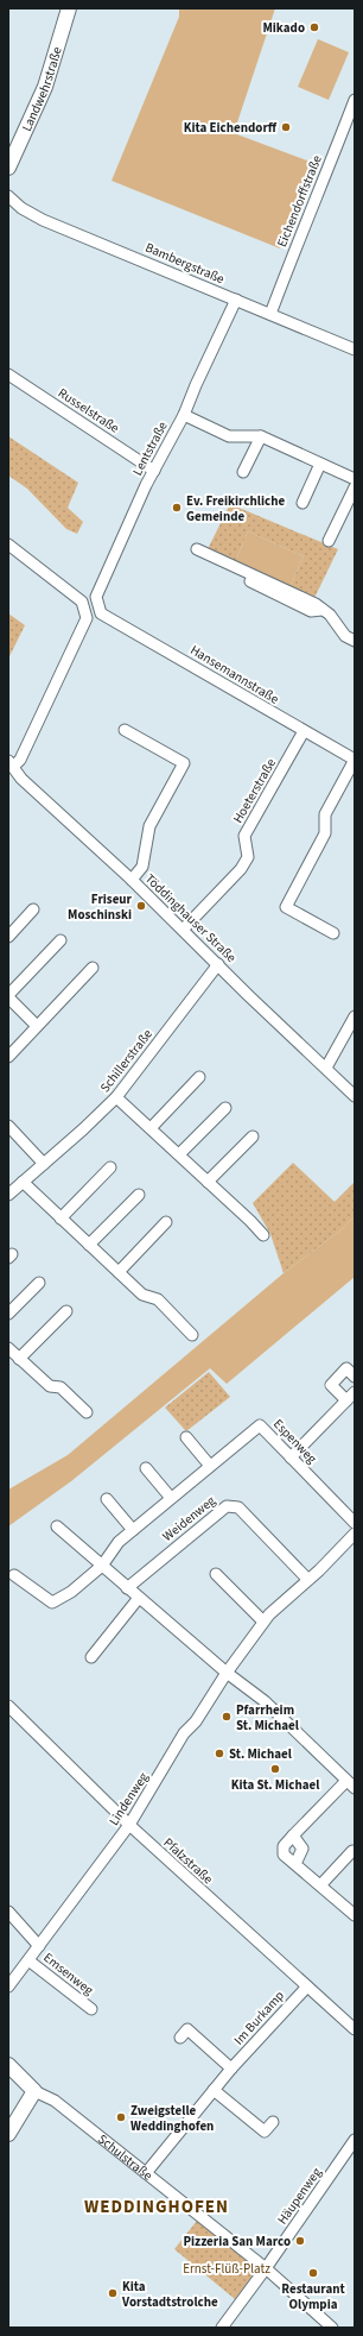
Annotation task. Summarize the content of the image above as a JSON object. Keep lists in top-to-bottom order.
{
  "streets": {
    "main road": ["Landwehrstraße", "Schulstraße"],
    "street": [
      "Eichendorffstraße",
      "Bambergstraße",
      "Russelstraße",
      "Lentstraße",
      "Hansemannstraße",
      "Hoeterstraße",
      "Töddinghauser Straße",
      "Schillerstraße",
      "Espenweg",
      "Weidenweg",
      "Lindenweg",
      "Pfalzstraße",
      "Emsenweg",
      "Im Burkamp",
      "Häupenweg"
    ]
  },
  "crossings": [
    ["Eichendorffstraße", "Bambergstraße"],
    ["Bambergstraße", "Lentstraße"],
    ["Russelstraße", "Lentstraße"],
    ["Lentstraße", "Hansemannstraße"],
    ["Hansemannstraße", "Hoeterstraße"],
    ["Hoeterstraße", "Töddinghauser Straße"],
    ["Töddinghauser Straße", "Schillerstraße"],
    ["Weidenweg", "Lindenweg"],
    ["Lindenweg", "Pfalzstraße"],
    ["Lindenweg", "Emsenweg"],
    ["Pfalzstraße", "Im Burkamp"],
    ["Im Burkamp", "Schulstraße"],
    ["Schulstraße", "Häupenweg"]
  ],
  "districts": ["WEDDINGHOFEN"],
  "parks": ["Ernst-Flüß-Platz"],
  "places": [
    "Mikado",
    "Kita Eichendorff",
    "Ev. Freikirchliche Gemeinde",
    "Friseur Moschinski",
    "Pfarrheim St. Michael",
    "St. Michael",
    "Kita St. Michael",
    "Zweigstelle Weddinghofen",
    "Pizzeria San Marco",
    "Restaurant Olympia",
    "Kita Vorstadtstrolche"
  ]
}
